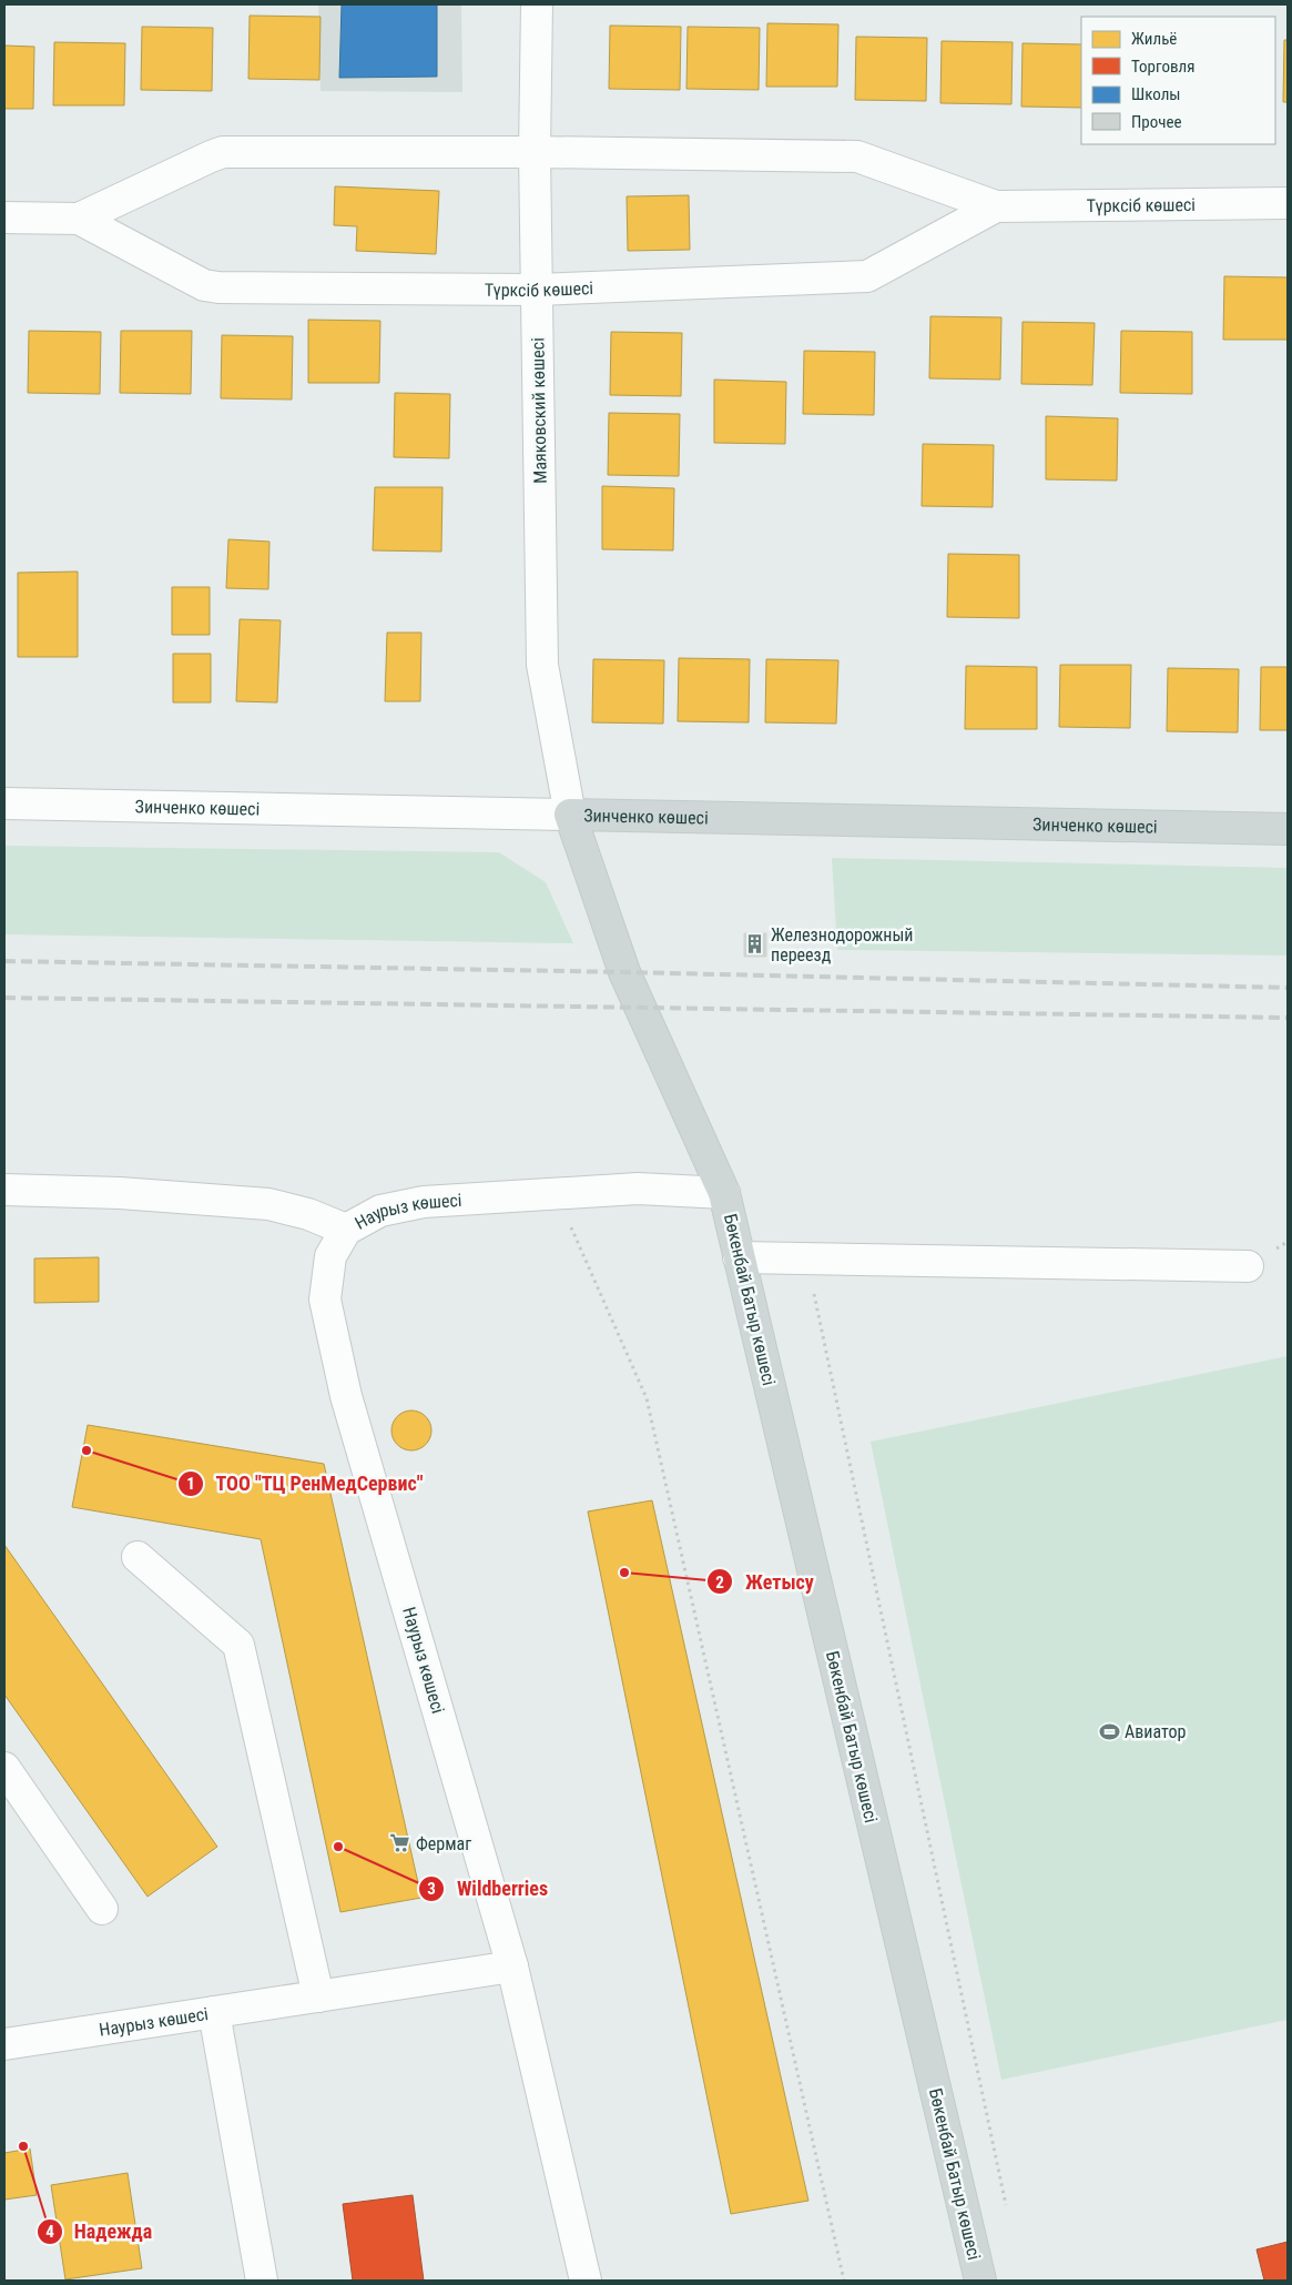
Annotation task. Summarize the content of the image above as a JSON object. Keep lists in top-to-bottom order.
{
  "streets": {
    "main road": ["Зинченко көшесі", "Бөкенбай Батыр көшесі"],
    "street": ["Түрксіб көшесі", "Маяковский көшесі", "Наурыз көшесі"]
  },
  "crossings": [
    ["Түрксіб көшесі", "Маяковский көшесі"],
    ["Маяковский көшесі", "Зинченко көшесі"],
    ["Маяковский көшесі", "Бөкенбай Батыр көшесі"],
    ["Зинченко көшесі", "Бөкенбай Батыр көшесі"],
    ["Наурыз көшесі", "Бөкенбай Батыр көшесі"]
  ],
  "places": {
    "building": ["Железнодорожный переезд"],
    "other": [
      "ТОО \"ТЦ РенМедСервис\"",
      "Жетысу",
      "Wildberries",
      "Надежда"
    ],
    "sports": ["Авиатор"],
    "supermarket": ["Фермаг"]
  },
  "legend": [
    "Жильё",
    "Торговля",
    "Школы",
    "Прочее"
  ]
}
